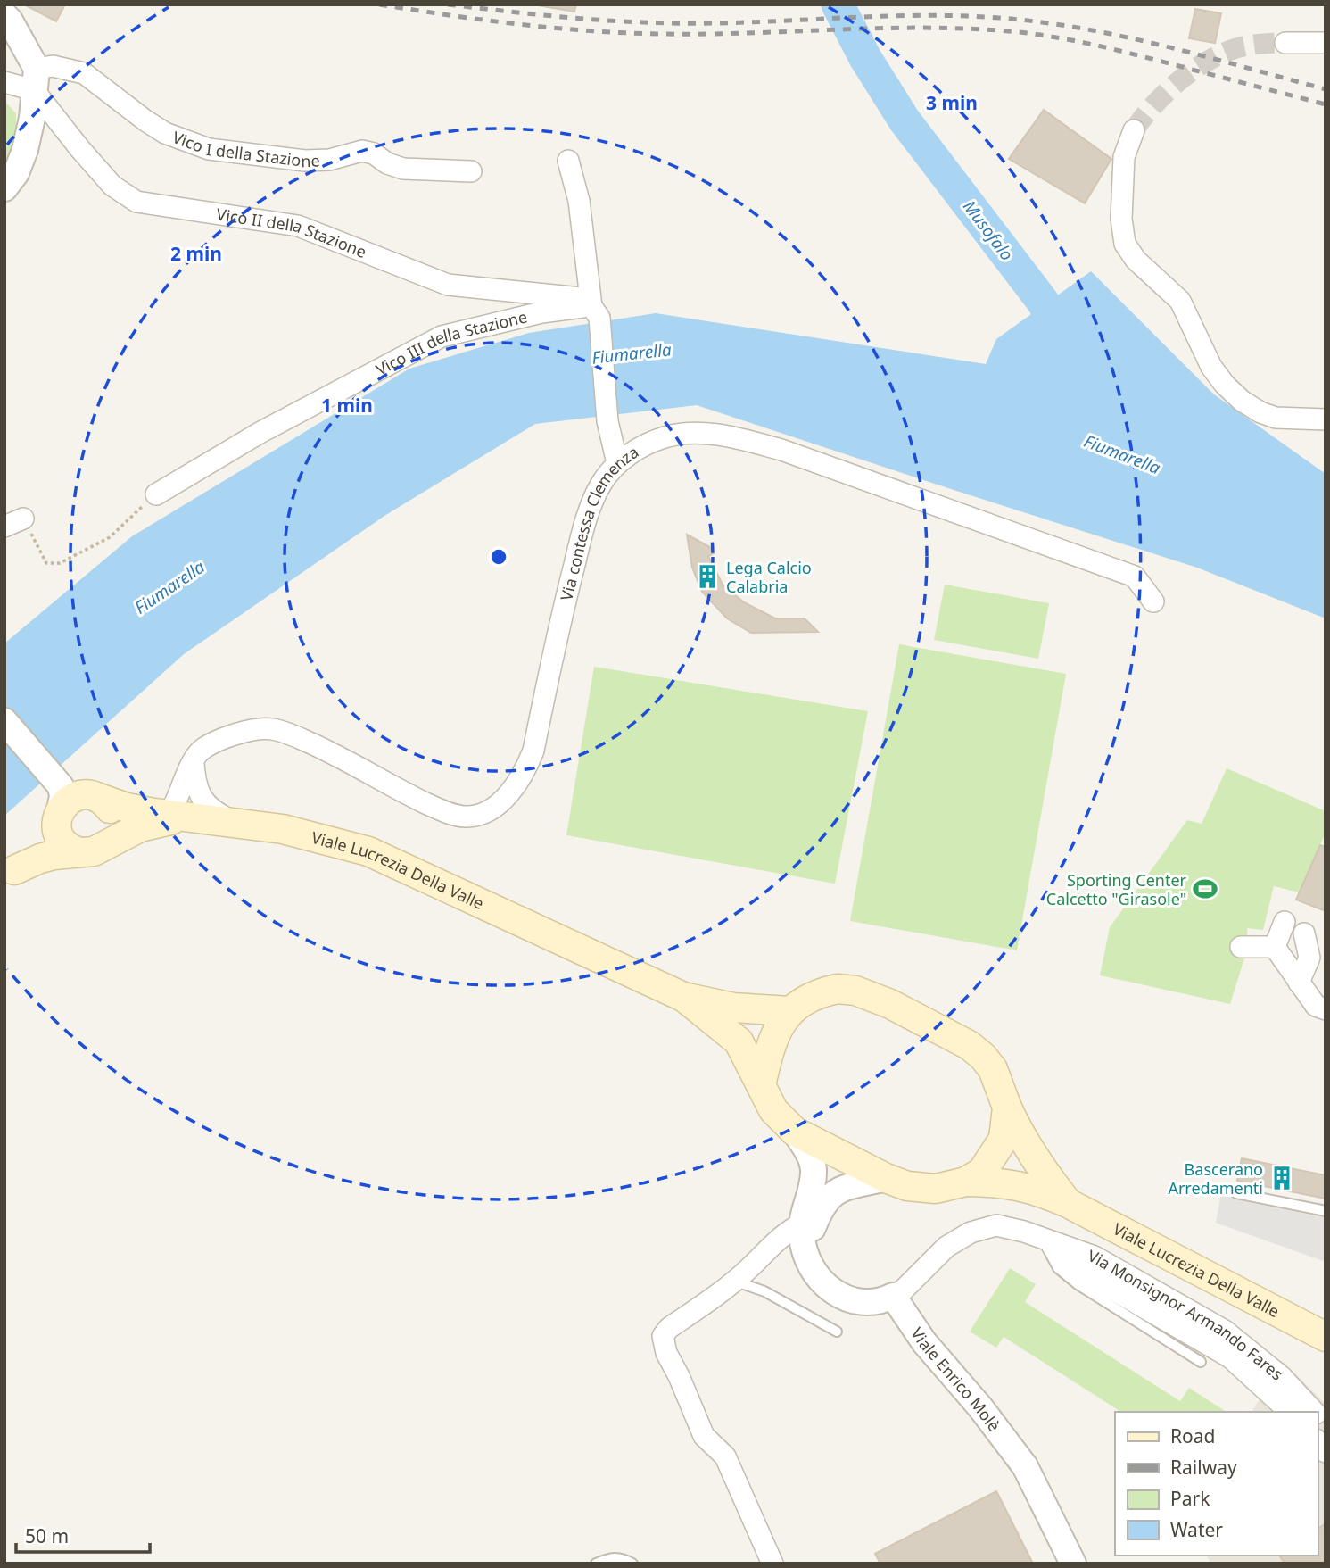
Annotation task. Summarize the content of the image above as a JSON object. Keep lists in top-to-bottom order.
{
  "streets": {
    "main road": ["Viale Lucrezia Della Valle"],
    "street": [
      "Vico I della Stazione",
      "Vico II della Stazione",
      "Vico III della Stazione",
      "Via contessa Clemenza",
      "Via Monsignor Armando Fares",
      "Viale Enrico Molè"
    ]
  },
  "crossings": [
    ["Vico I della Stazione", "Vico II della Stazione"],
    ["Vico II della Stazione", "Vico III della Stazione"],
    ["Via Monsignor Armando Fares", "Viale Enrico Molè"]
  ],
  "water": ["Musofalo", "Fiumarella"],
  "places": {
    "building": ["Lega Calcio Calabria", "Bascerano Arredamenti"],
    "sports": ["Sporting Center Calcetto \"Girasole\""]
  },
  "legend": [
    "Road",
    "Railway",
    "Park",
    "Water"
  ],
  "scale_bar": "50 m",
  "rings": ["3 min", "2 min", "1 min"]
}
